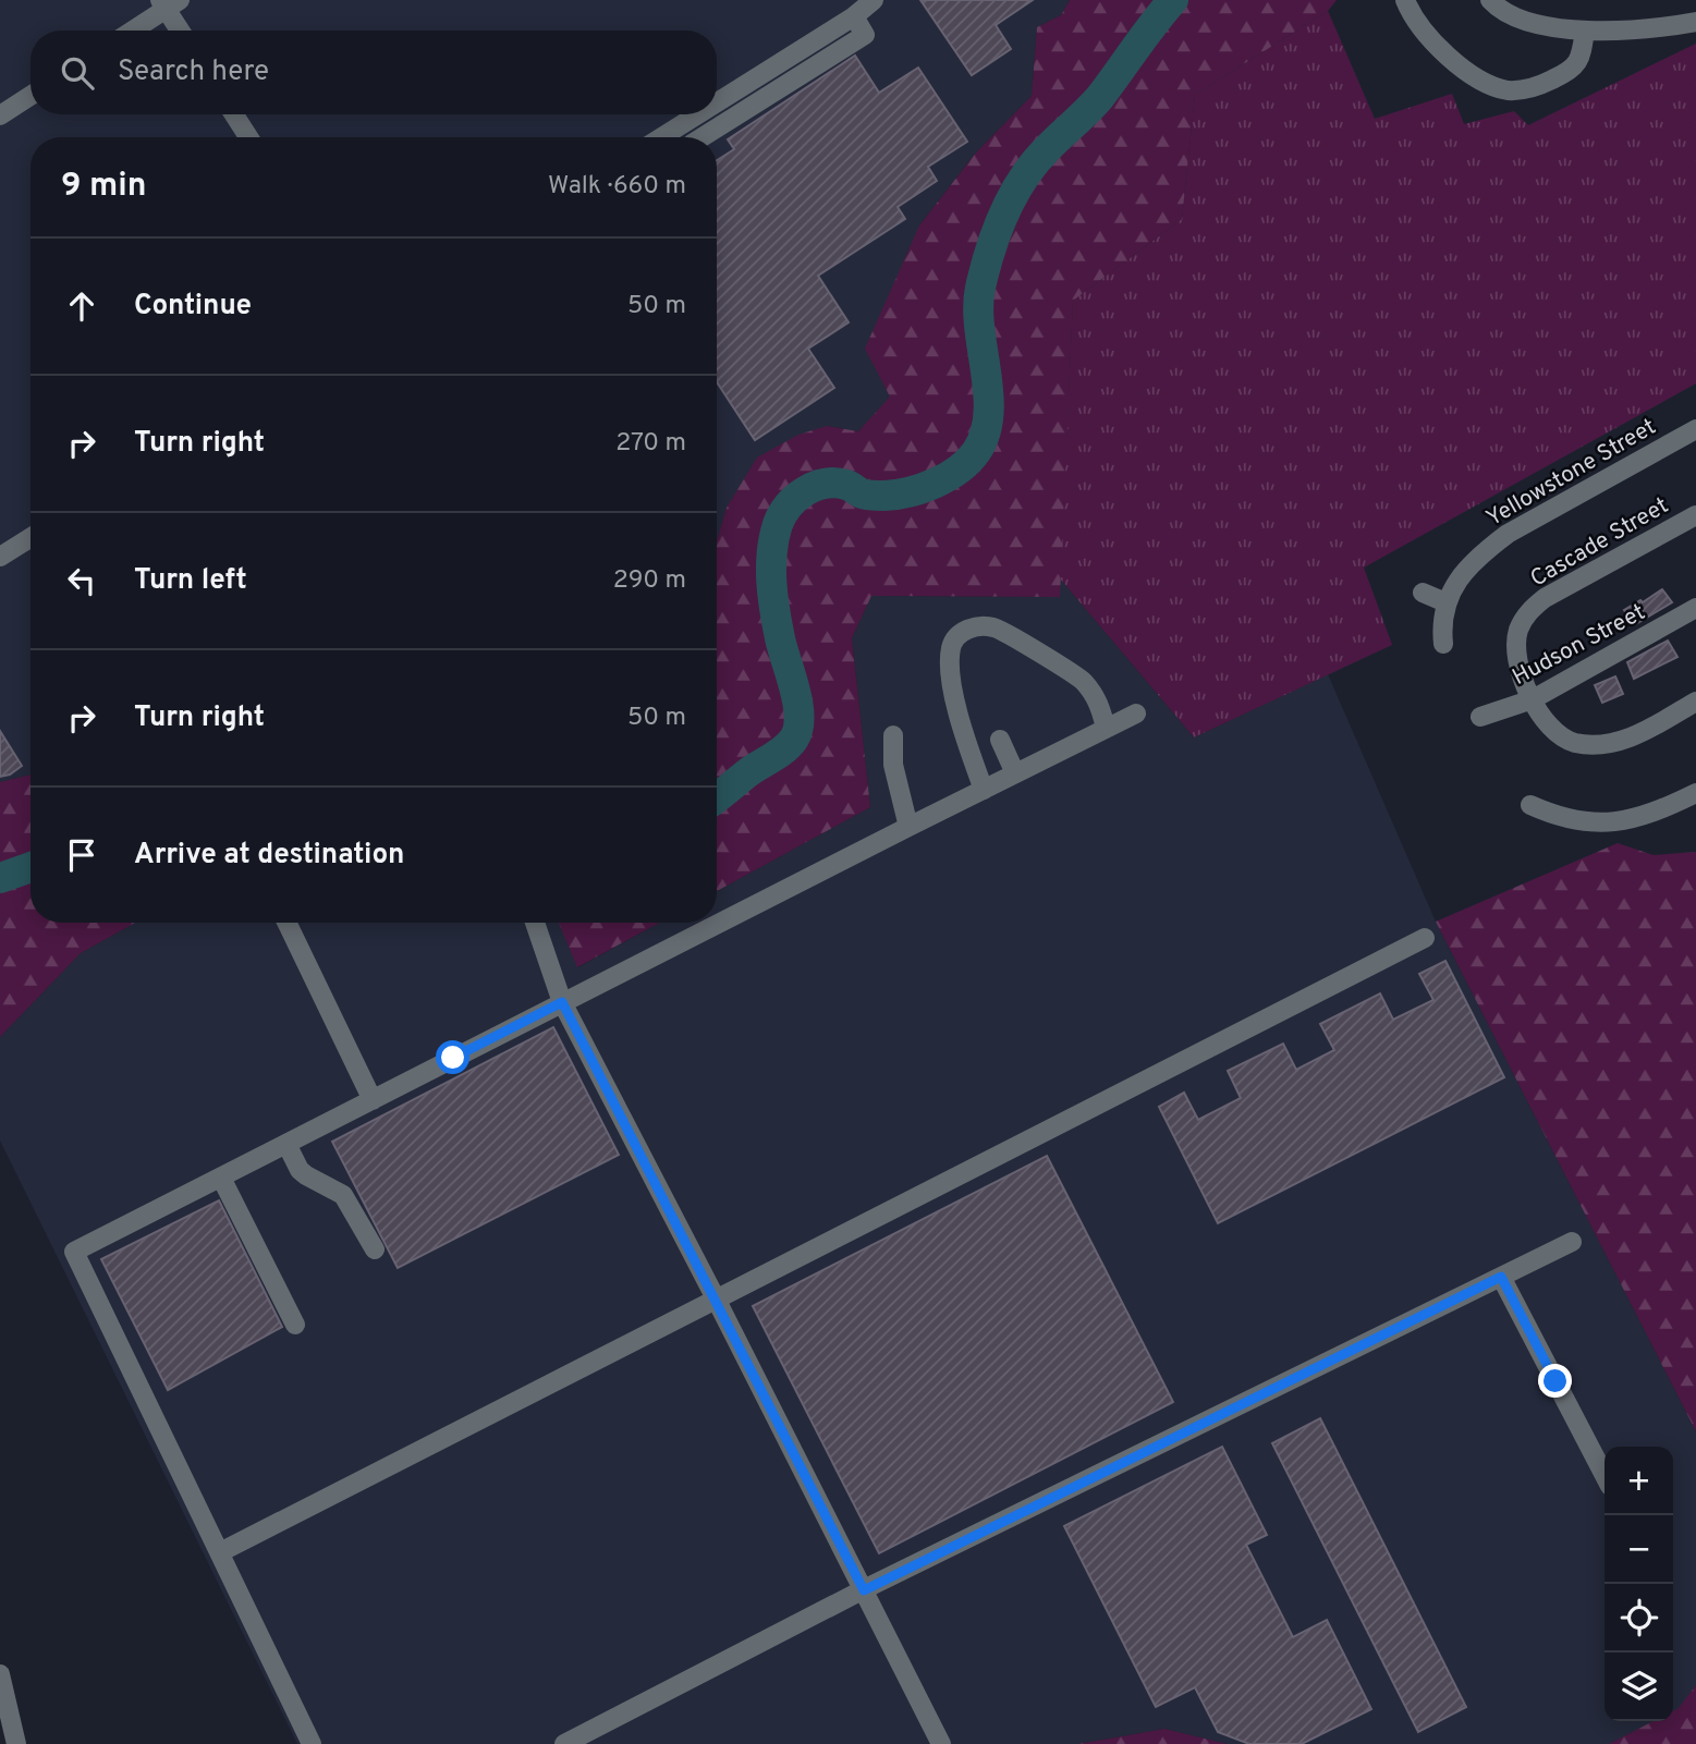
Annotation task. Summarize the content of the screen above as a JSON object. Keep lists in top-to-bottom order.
{
  "streets": {
    "street": ["Yellowstone Street", "Cascade Street", "Hudson Street"]
  },
  "crossings": [
    ["Cascade Street", "Hudson Street"]
  ],
  "page": {
    "search": "Search here",
    "heading": ["9 min", "Walk · 660 m"],
    "list": [
      ["Continue", "50 m"],
      ["Turn right", "270 m"],
      ["Turn left", "290 m"],
      ["Turn right", "50 m"],
      "Arrive at destination"
    ],
    "map_buttons": ["+", "−"]
  }
}
